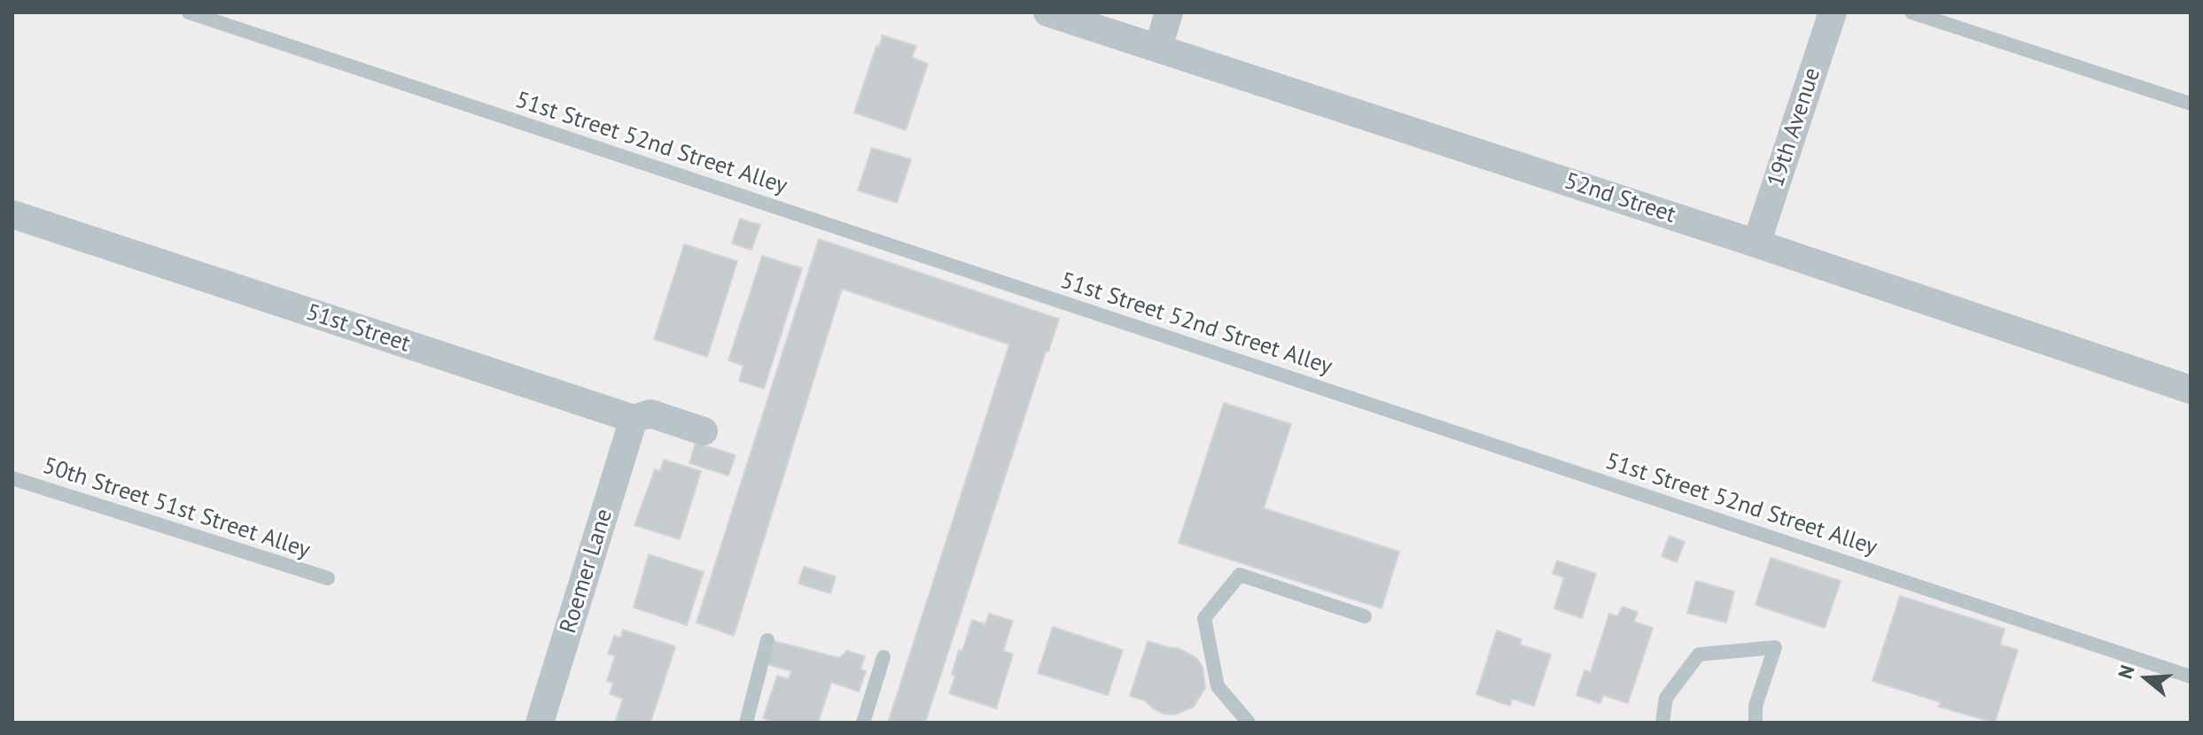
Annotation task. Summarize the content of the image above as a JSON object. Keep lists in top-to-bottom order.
{
  "streets": {
    "street": [
      "19th Avenue",
      "52nd Street",
      "51st Street",
      "Roemer Lane"
    ],
    "lane": ["51st Street 52nd Street Alley", "50th Street 51st Street Alley"]
  },
  "crossings": [
    ["19th Avenue", "52nd Street"],
    ["51st Street", "Roemer Lane"]
  ],
  "north": "left"
}
